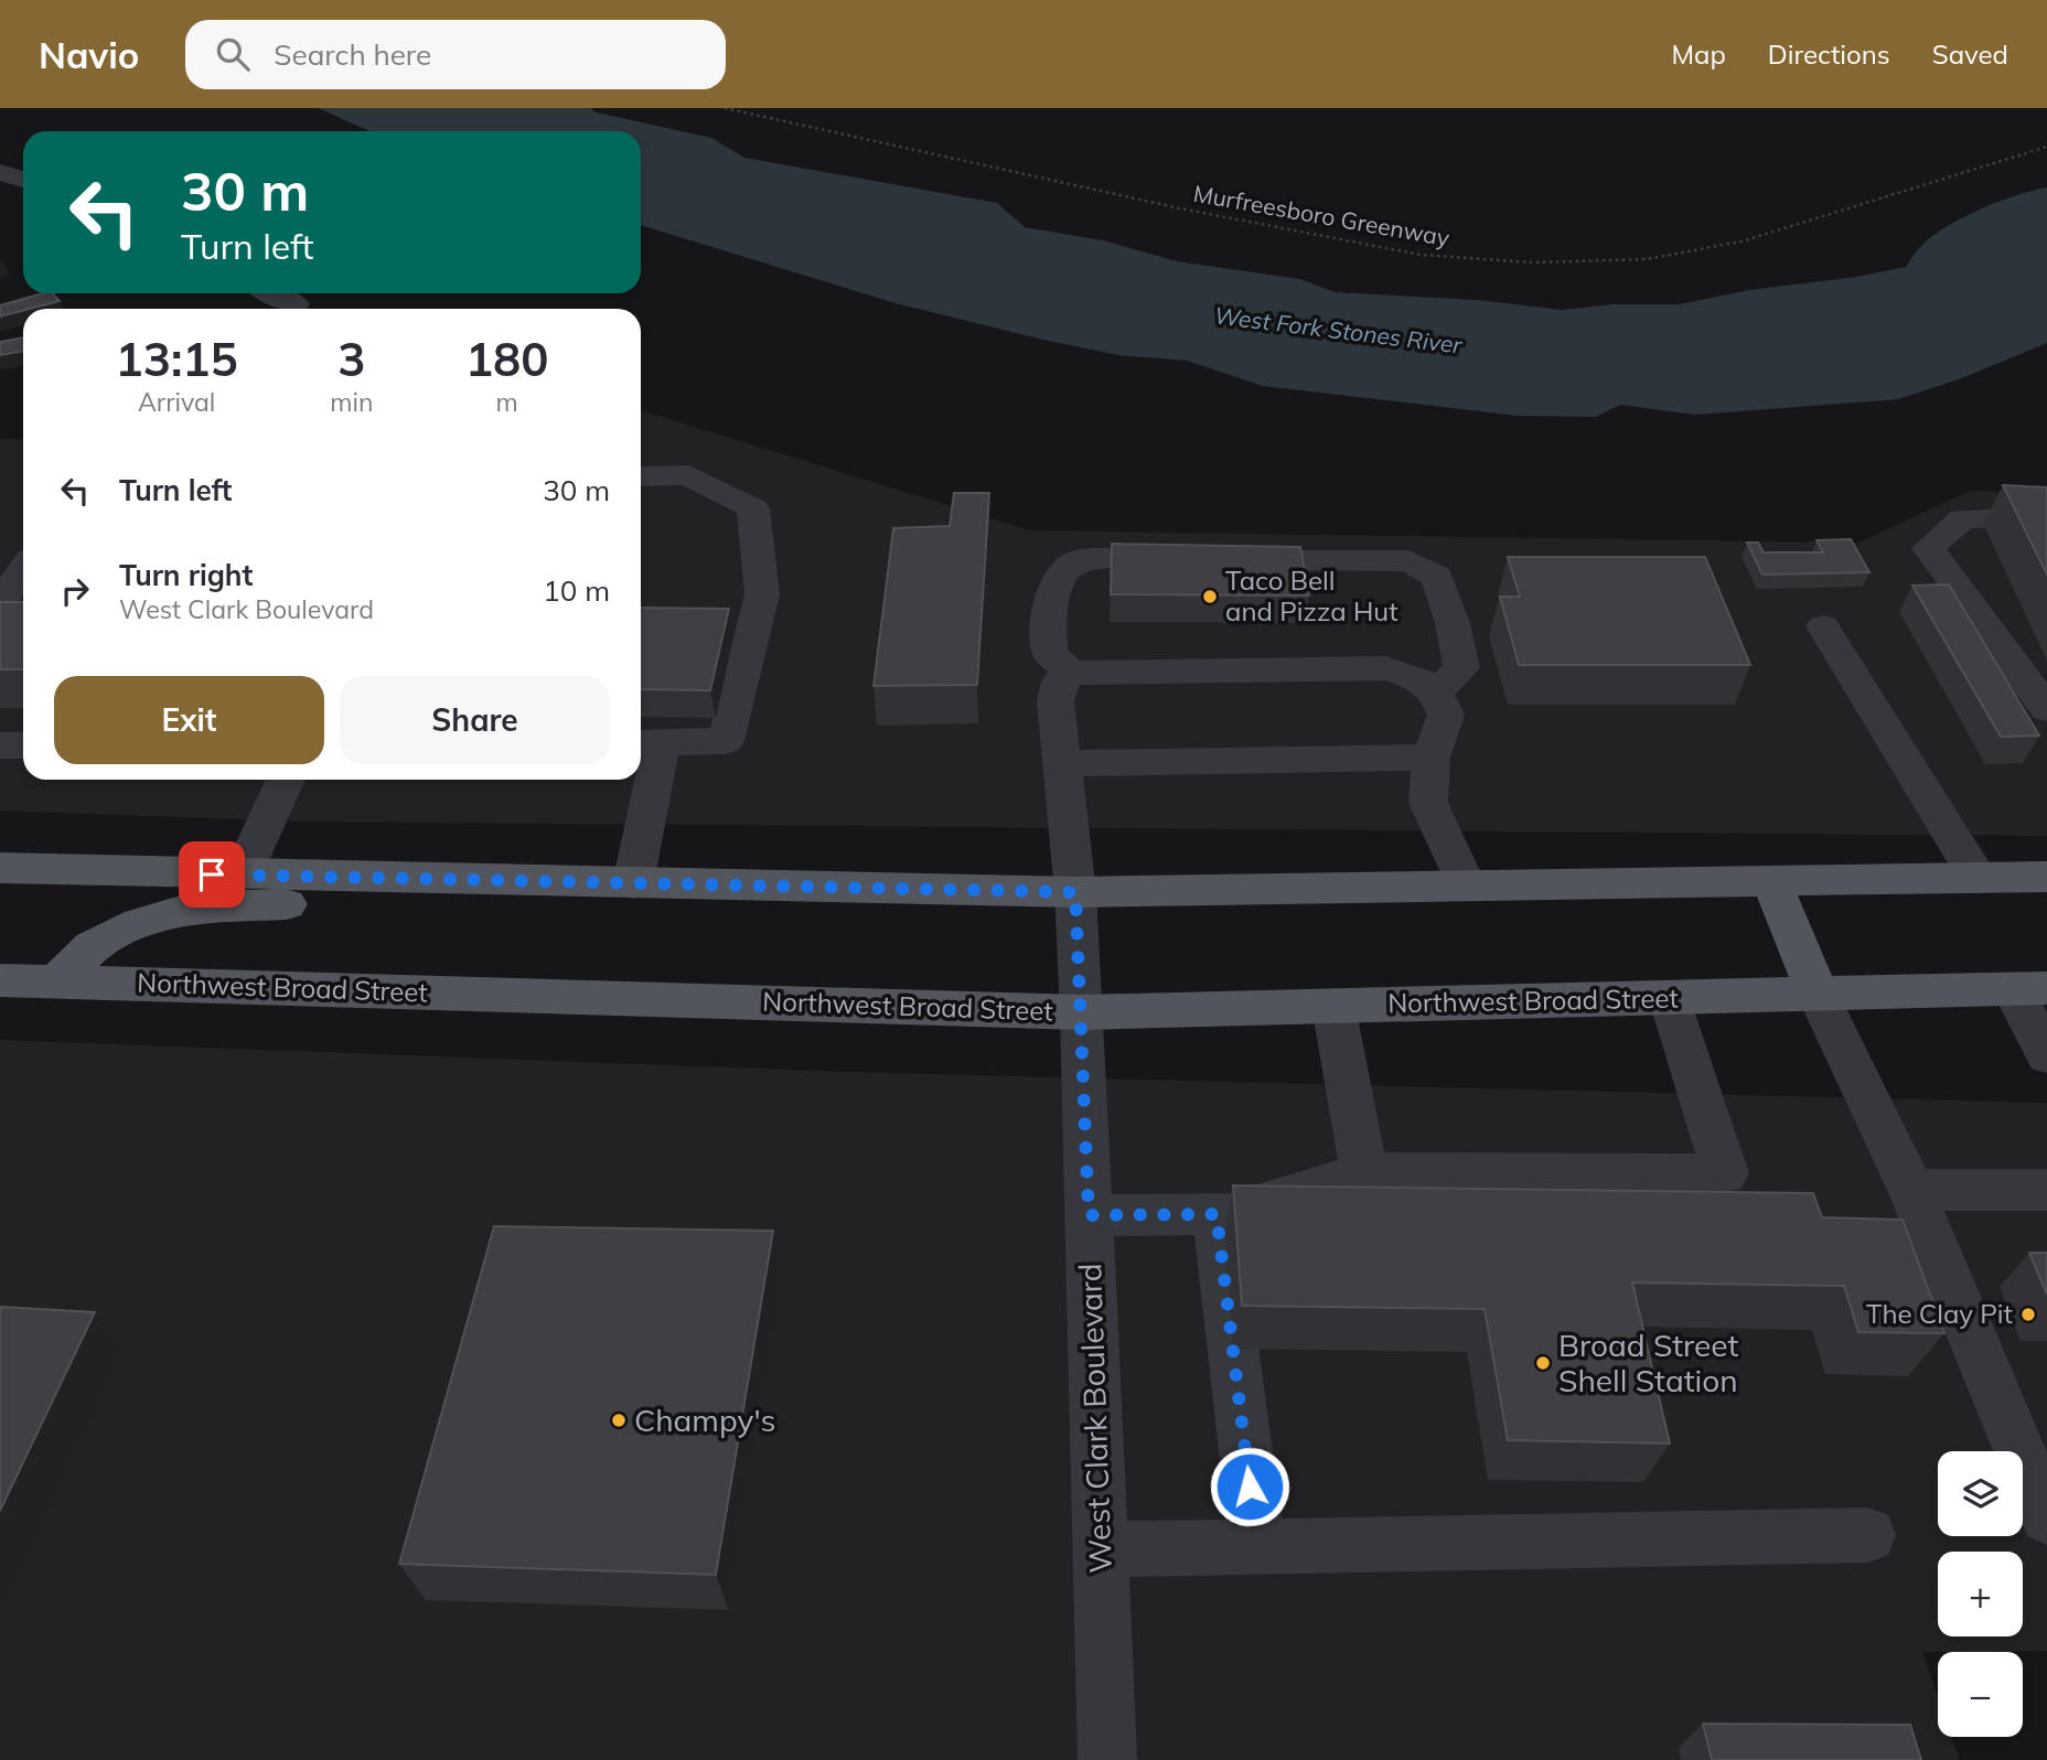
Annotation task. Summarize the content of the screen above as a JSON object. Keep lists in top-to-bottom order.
{
  "streets": {
    "main road": ["Northwest Broad Street"],
    "street": ["West Clark Boulevard"],
    "path": ["Murfreesboro Greenway"]
  },
  "crossings": [
    ["Northwest Broad Street", "West Clark Boulevard"]
  ],
  "water": ["West Fork Stones River"],
  "places": [
    "Taco Bell and Pizza Hut",
    "The Clay Pit",
    "Broad Street Shell Station",
    "Champy's"
  ],
  "page": {
    "header": "Navio",
    "search": "Search here",
    "nav": ["Map", "Directions", "Saved"],
    "turn": ["30 m", "Turn left"],
    "eta": [
      "13:15",
      "Arrival",
      "3",
      "min",
      "180",
      "m"
    ],
    "list": [
      {
        "name": "Turn left",
        "value": "30 m"
      },
      {
        "name": "Turn right",
        "note": "West Clark Boulevard",
        "value": "10 m"
      }
    ],
    "buttons": ["Exit", "Share"],
    "map_buttons": ["+", "−"]
  }
}
